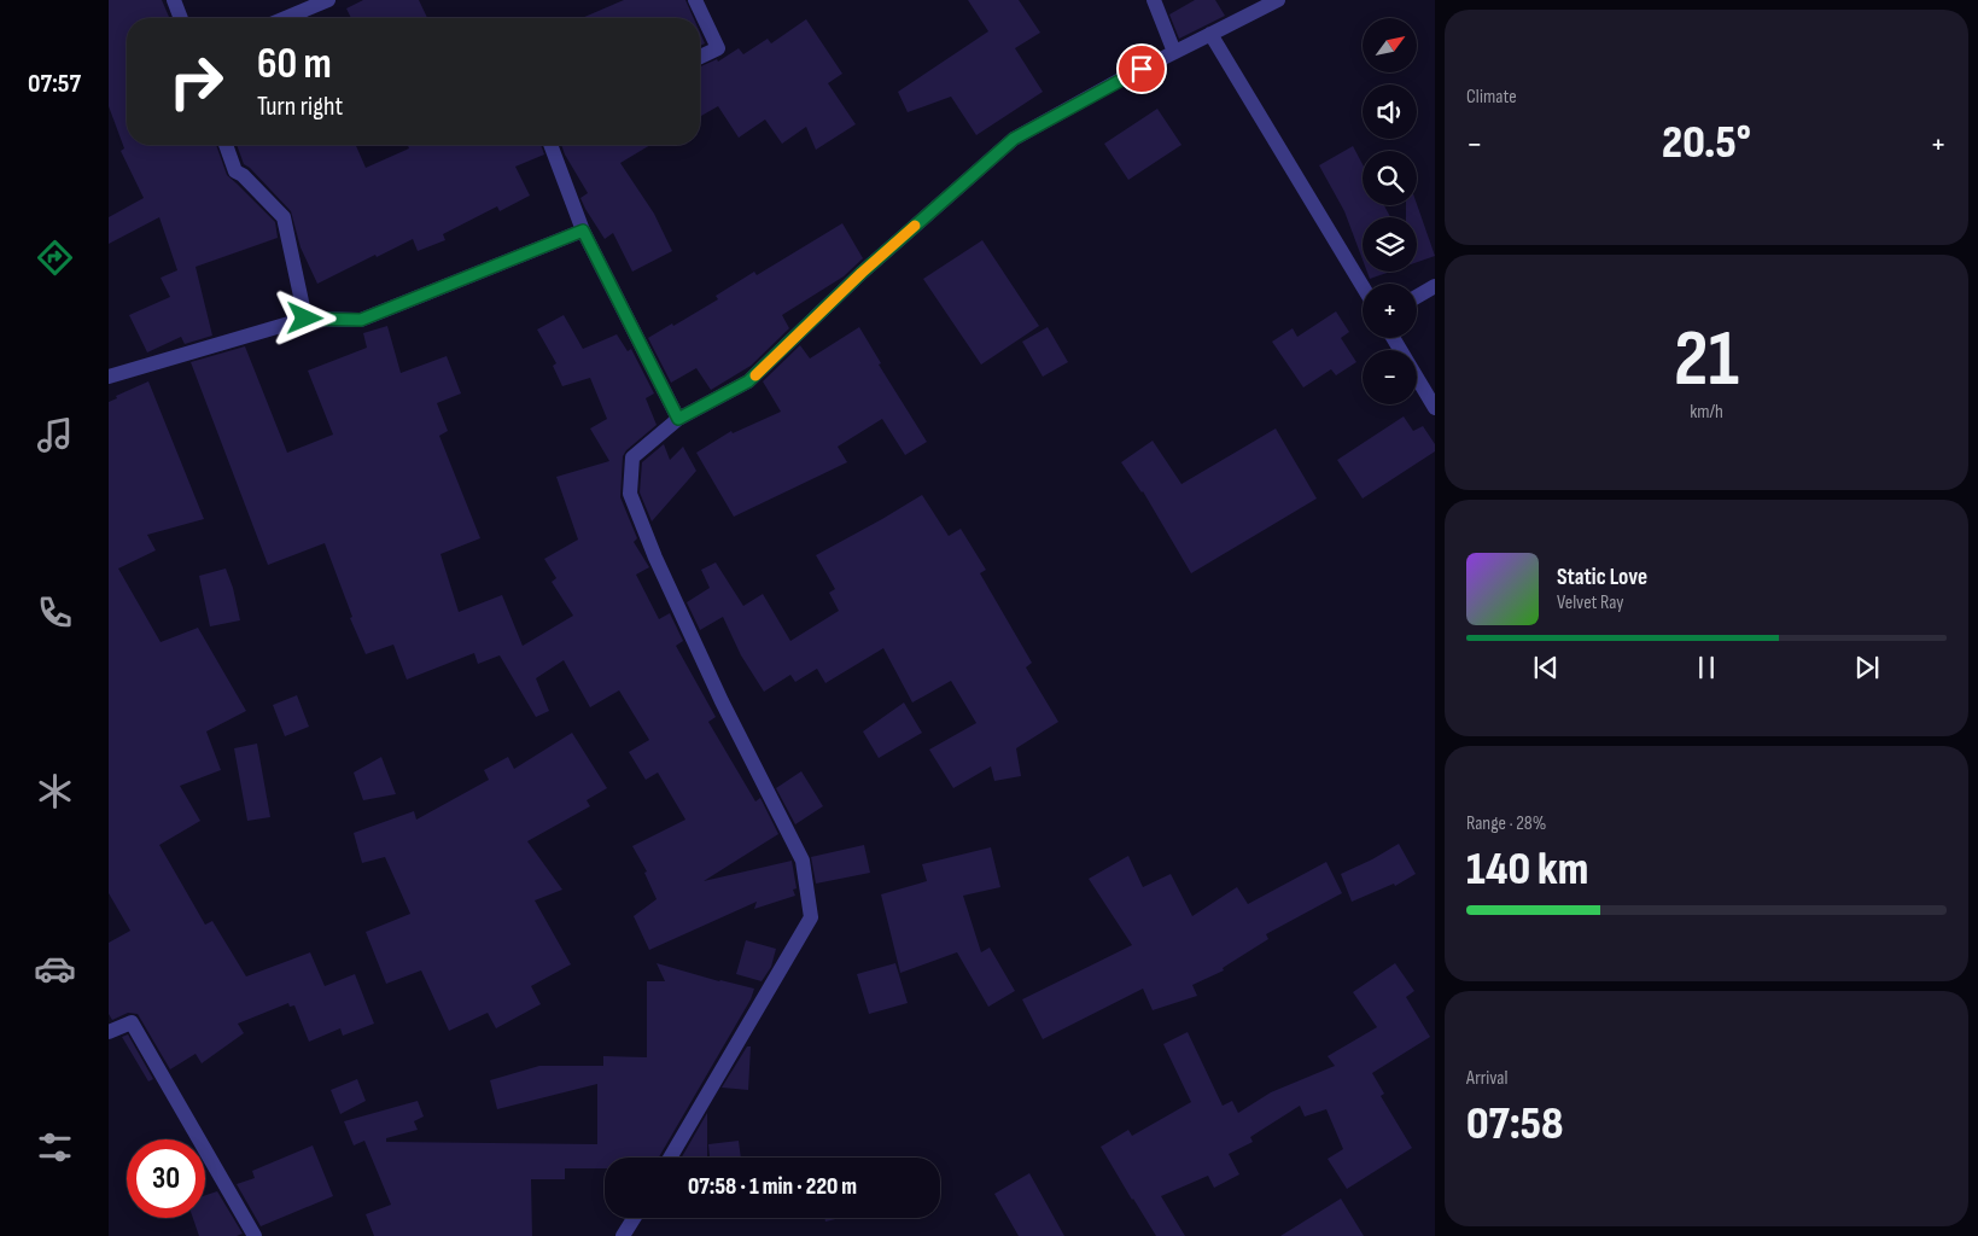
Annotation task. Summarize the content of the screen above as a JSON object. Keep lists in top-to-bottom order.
{
  "north": "top right",
  "page": {
    "tabs": "07:57",
    "tile": [
      "Climate",
      ["21", "km/h"],
      ["Range · 28%", "140 km"],
      ["Arrival", "07:58"]
    ],
    "map_buttons": ["+", "−"],
    "turn": ["60 m", "Turn right"],
    "heat": ["−", "20.5°", "+"],
    "song": ["Static Love", "Velvet Ray"],
    "limit": "30",
    "trip": "07:58 · 1 min · 220 m"
  }
}
